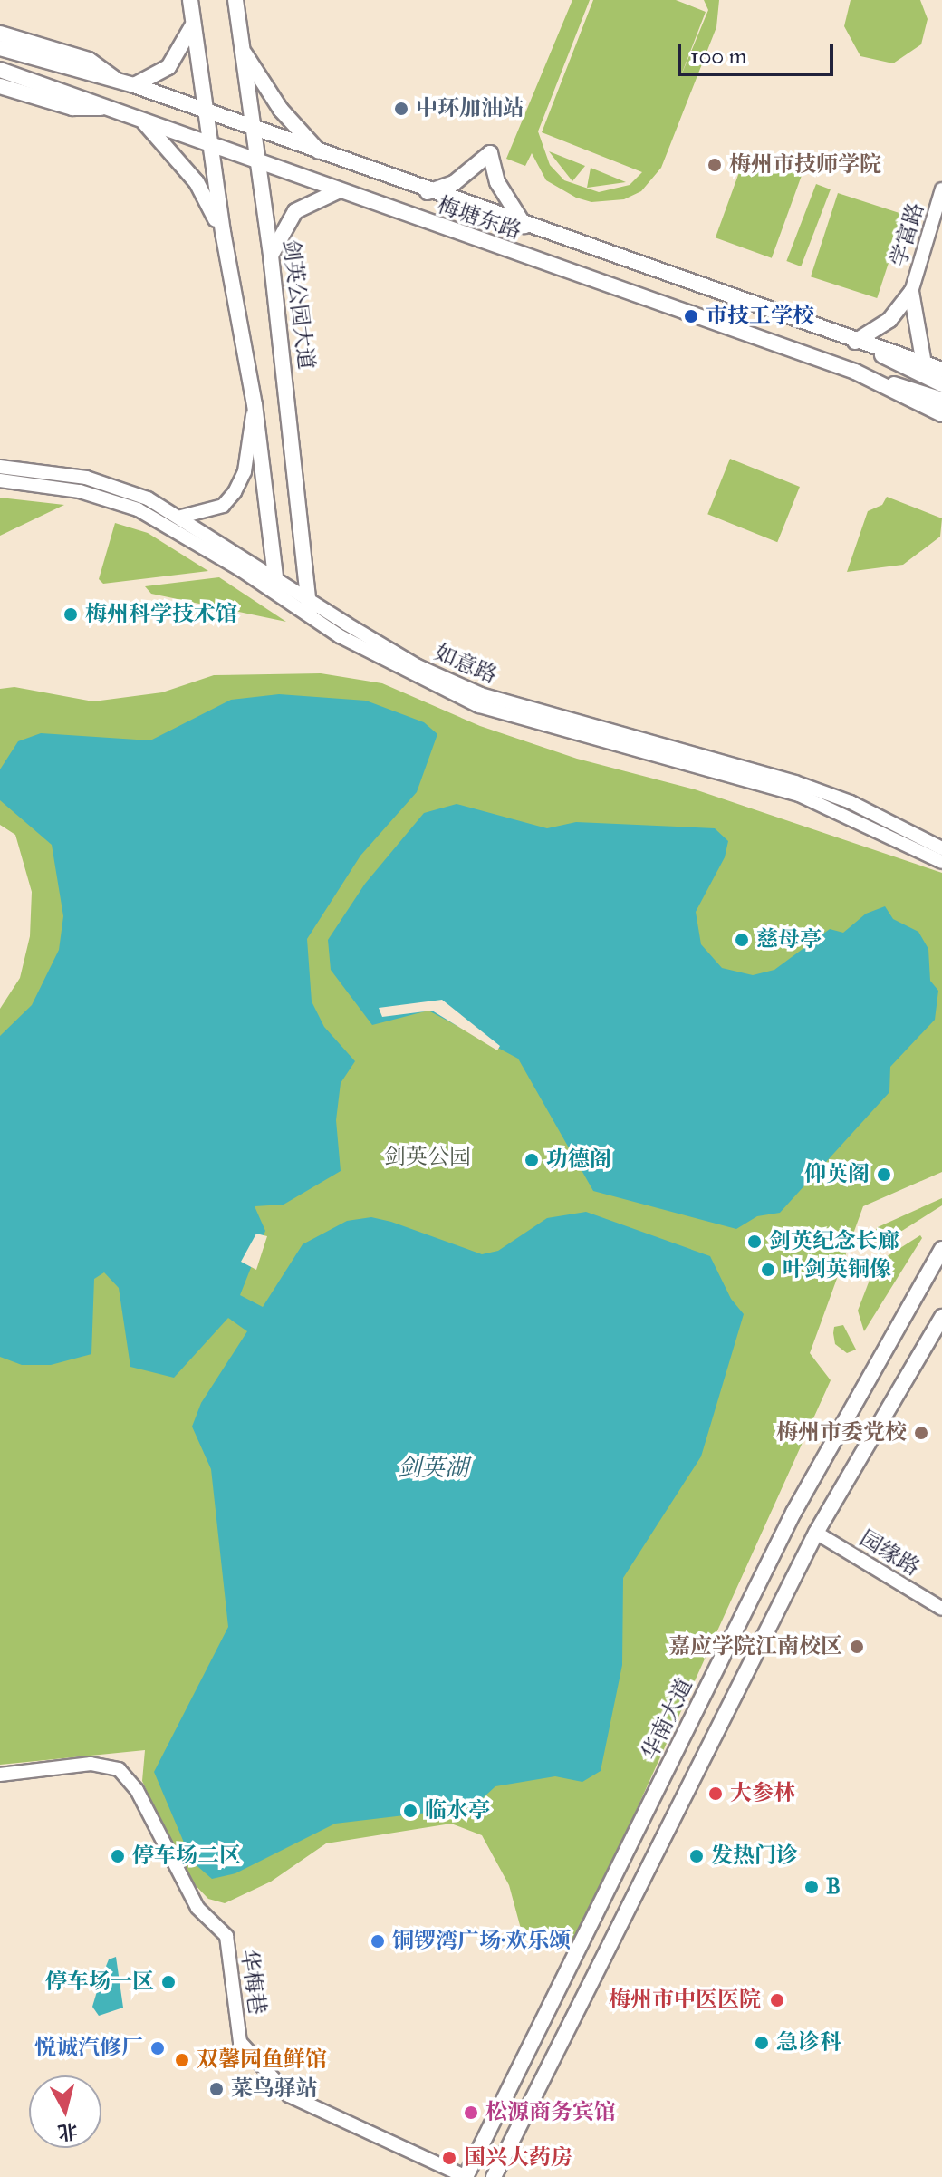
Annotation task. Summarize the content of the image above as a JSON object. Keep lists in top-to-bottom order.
{
  "streets": {
    "main road": ["梅塘东路", "剑英公园大道", "华南大道"],
    "street": [
      "学富路",
      "如意路",
      "园缘路",
      "华梅巷"
    ]
  },
  "crossings": [
    ["梅塘东路", "剑英公园大道"],
    ["剑英公园大道", "如意路"],
    ["华南大道", "华梅巷"]
  ],
  "water": ["剑英湖"],
  "parks": ["剑英公园"],
  "places": [
    "中环加油站",
    "梅州市技师学院",
    "市技工学校",
    "梅州科学技术馆",
    "慈母亭",
    "功德阁",
    "仰英阁",
    "剑英纪念长廊",
    "叶剑英铜像",
    "梅州市委党校",
    "嘉应学院江南校区",
    "大参林",
    "临水亭",
    "停车场二区",
    "发热门诊",
    "B",
    "铜锣湾广场·欢乐颂",
    "停车场一区",
    "梅州市中医医院",
    "急诊科",
    "悦诚汽修厂",
    "双馨园鱼鲜馆",
    "菜鸟驿站",
    "松源商务宾馆",
    "国兴大药房"
  ],
  "scale_bar": "100 m",
  "north": "bottom"
}
